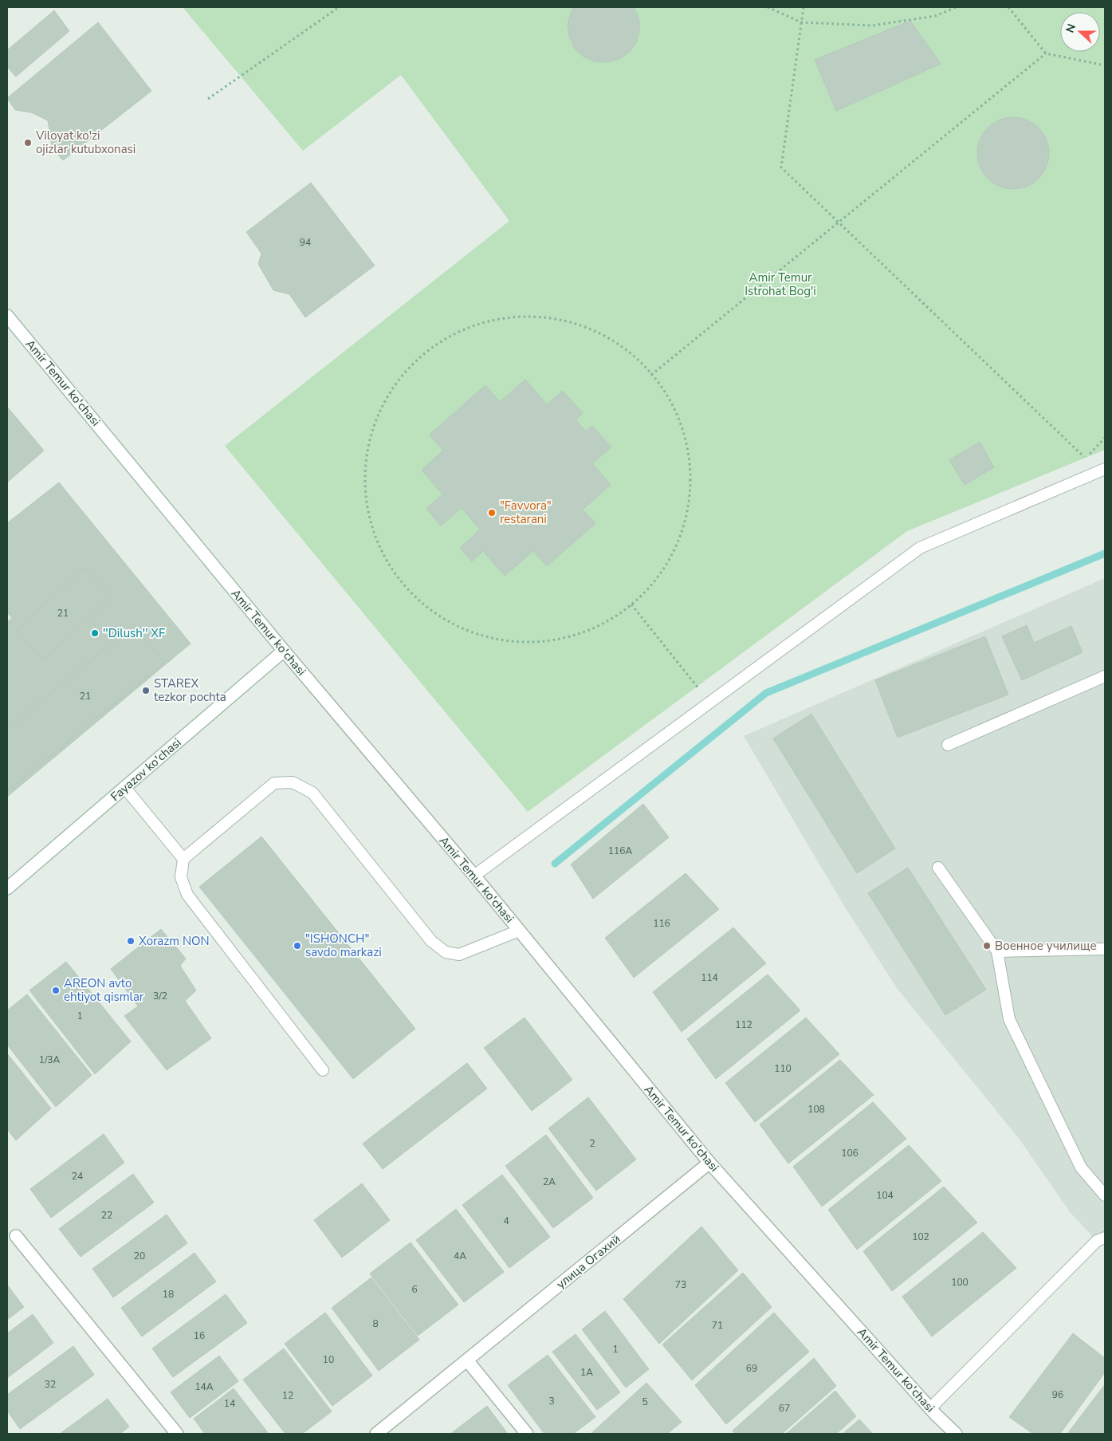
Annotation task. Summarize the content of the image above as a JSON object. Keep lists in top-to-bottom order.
{
  "streets": {
    "street": ["Amir Temur ko'chasi", "Fayazov ko'chasi", "улица Огахий"]
  },
  "crossings": [
    ["Amir Temur ko'chasi", "Fayazov ko'chasi"],
    ["Amir Temur ko'chasi", "улица Огахий"]
  ],
  "parks": ["Amir Temur Istrohat Bog'i"],
  "places": [
    "Viloyat ko'zi ojizlar kutubxonasi",
    "\"Favvora\" restarani",
    "''Dilush'' XF",
    "STAREX tezkor pochta",
    "Xorazm NON",
    "\"ISHONCH\" savdo markazi",
    "Военное училище",
    "AREON avto ehtiyot qismlar"
  ],
  "house_numbers": [
    "94",
    "21",
    "21",
    "116A",
    "116",
    "114",
    "3/2",
    "1",
    "112",
    "1/3A",
    "110",
    "108",
    "2",
    "106",
    "24",
    "2A",
    "104",
    "22",
    "4",
    "102",
    "20",
    "4A",
    "100",
    "73",
    "6",
    "18",
    "8",
    "71",
    "16",
    "1",
    "10",
    "69",
    "1A",
    "32",
    "14A",
    "96",
    "12",
    "3",
    "5",
    "14",
    "67"
  ],
  "north": "left"
}
